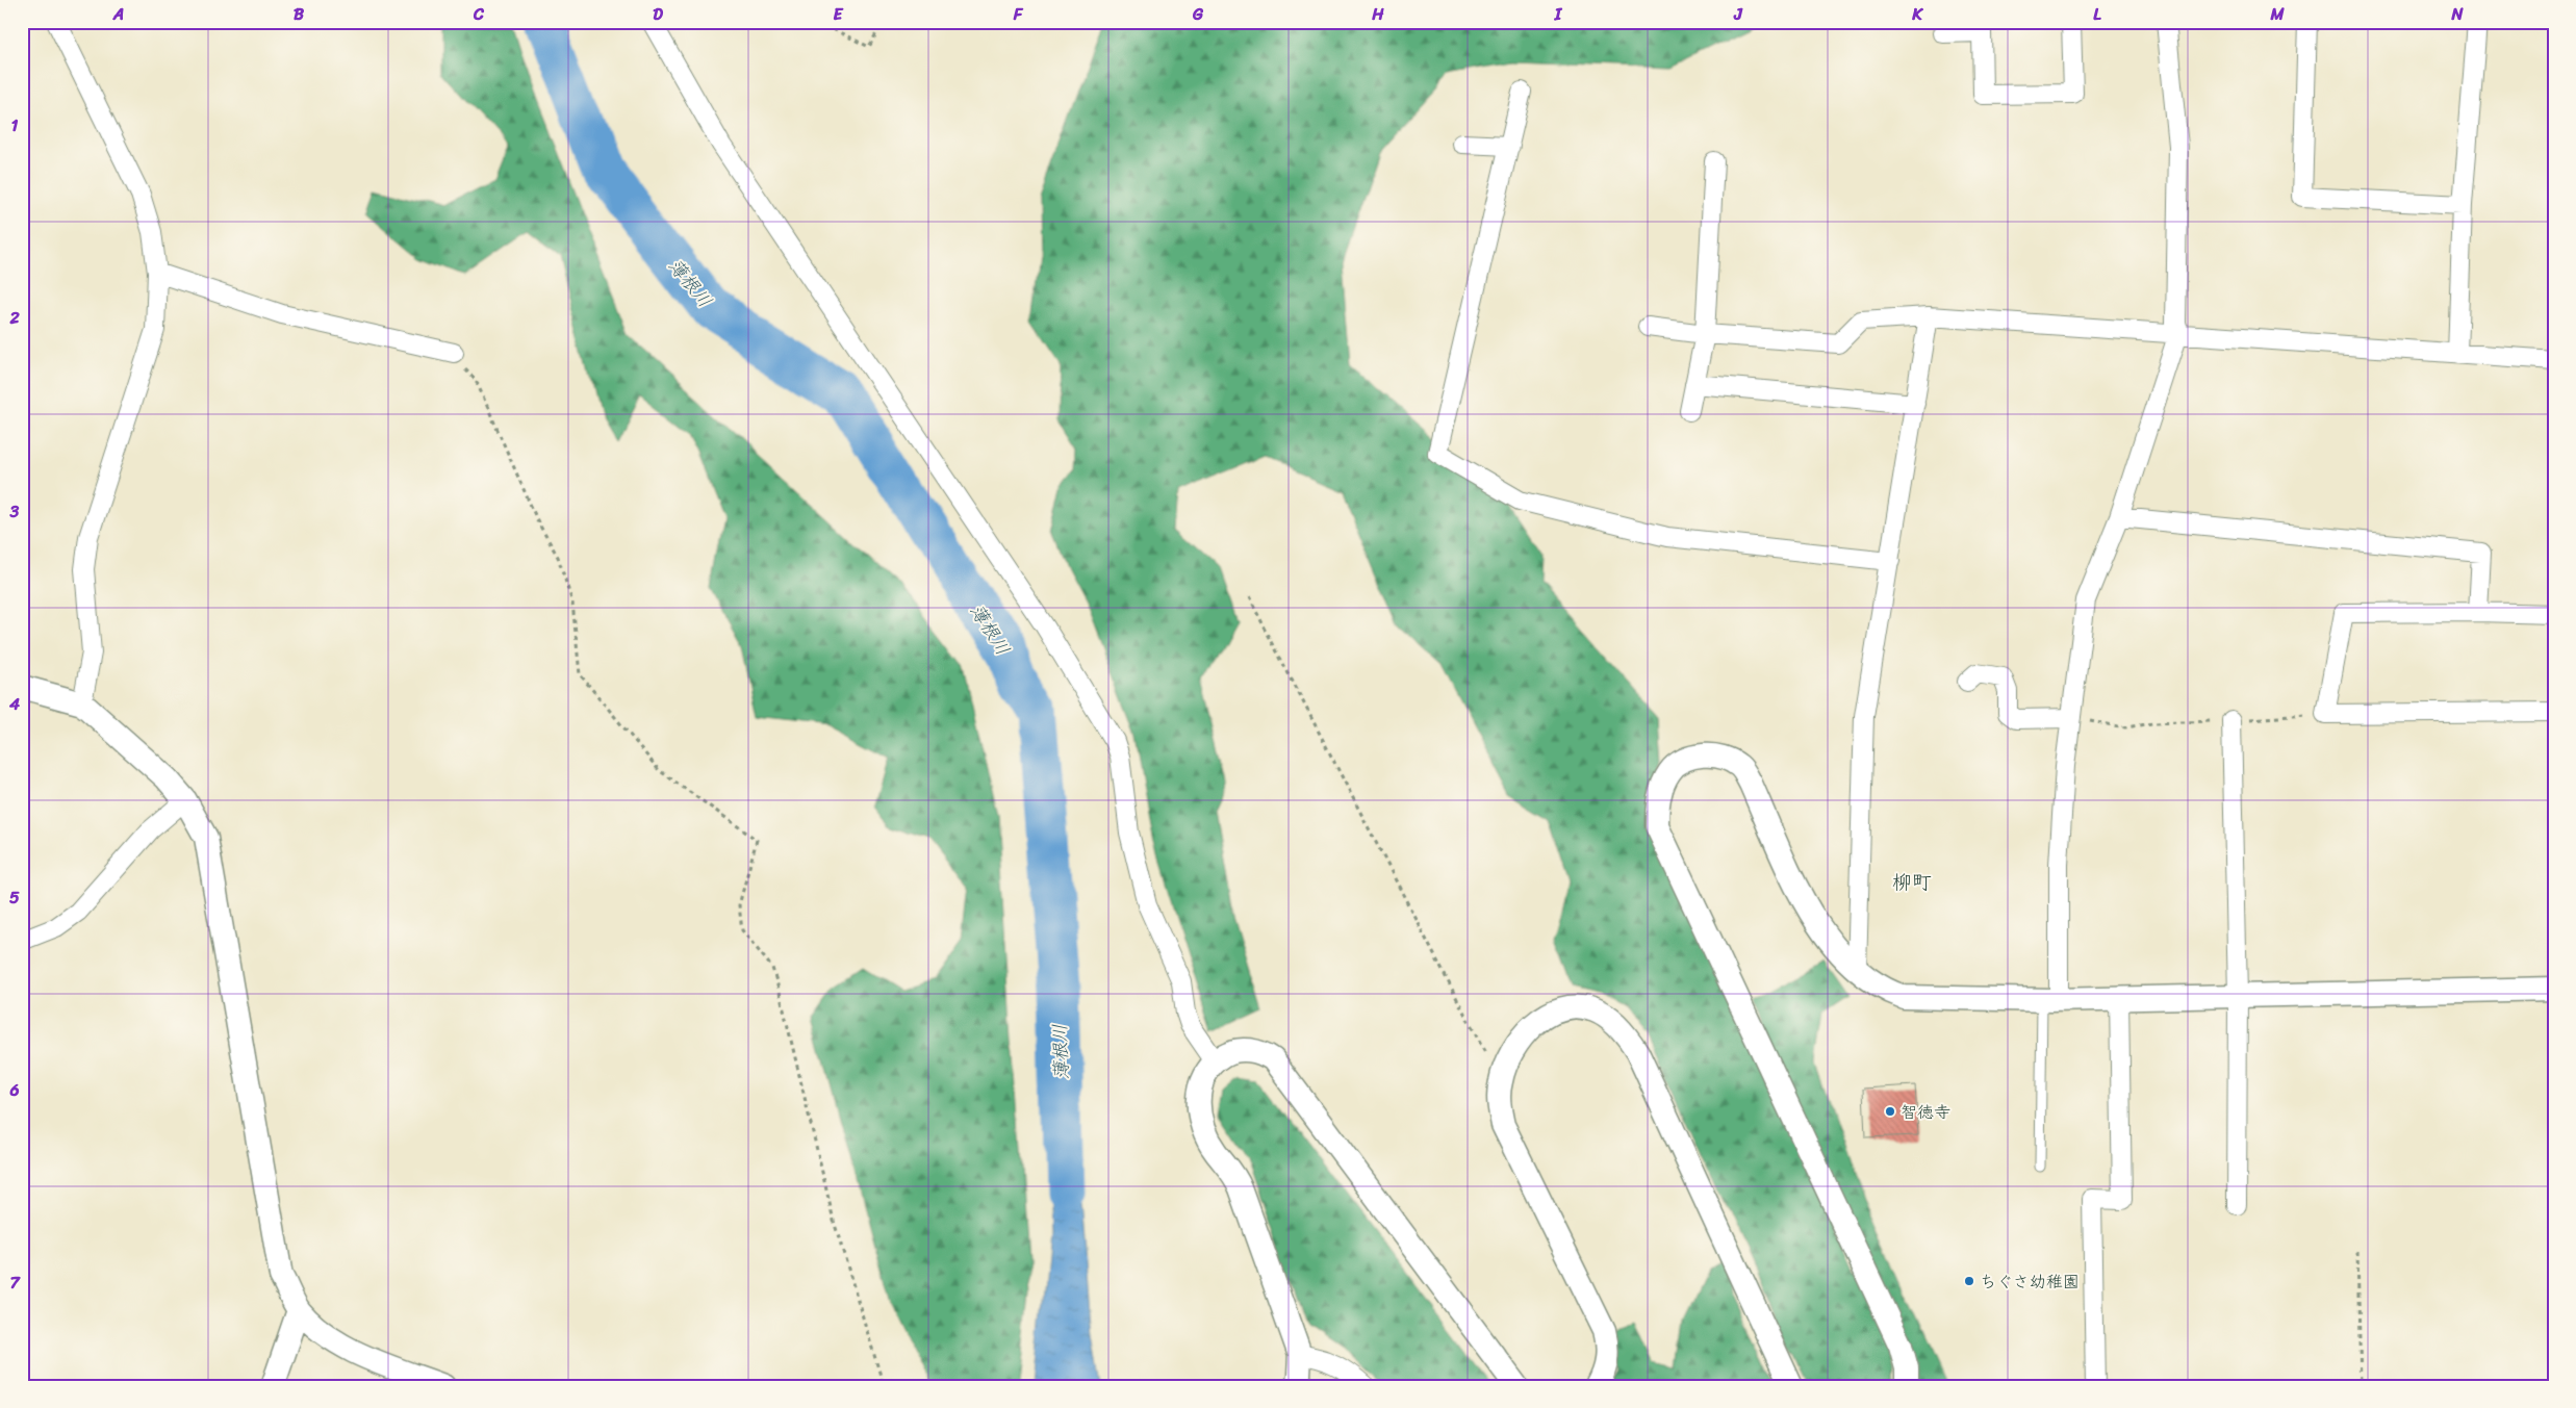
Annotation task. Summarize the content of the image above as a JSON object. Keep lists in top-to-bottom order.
{
  "districts": ["柳町"],
  "water": ["薄根川"],
  "places": ["智徳寺", "ちぐさ幼稚園"],
  "grid": {
    "columns": [
      "A",
      "B",
      "C",
      "D",
      "E",
      "F",
      "G",
      "H",
      "I",
      "J",
      "K",
      "L",
      "M",
      "N"
    ],
    "rows": [
      "1",
      "2",
      "3",
      "4",
      "5",
      "6",
      "7"
    ]
  }
}
